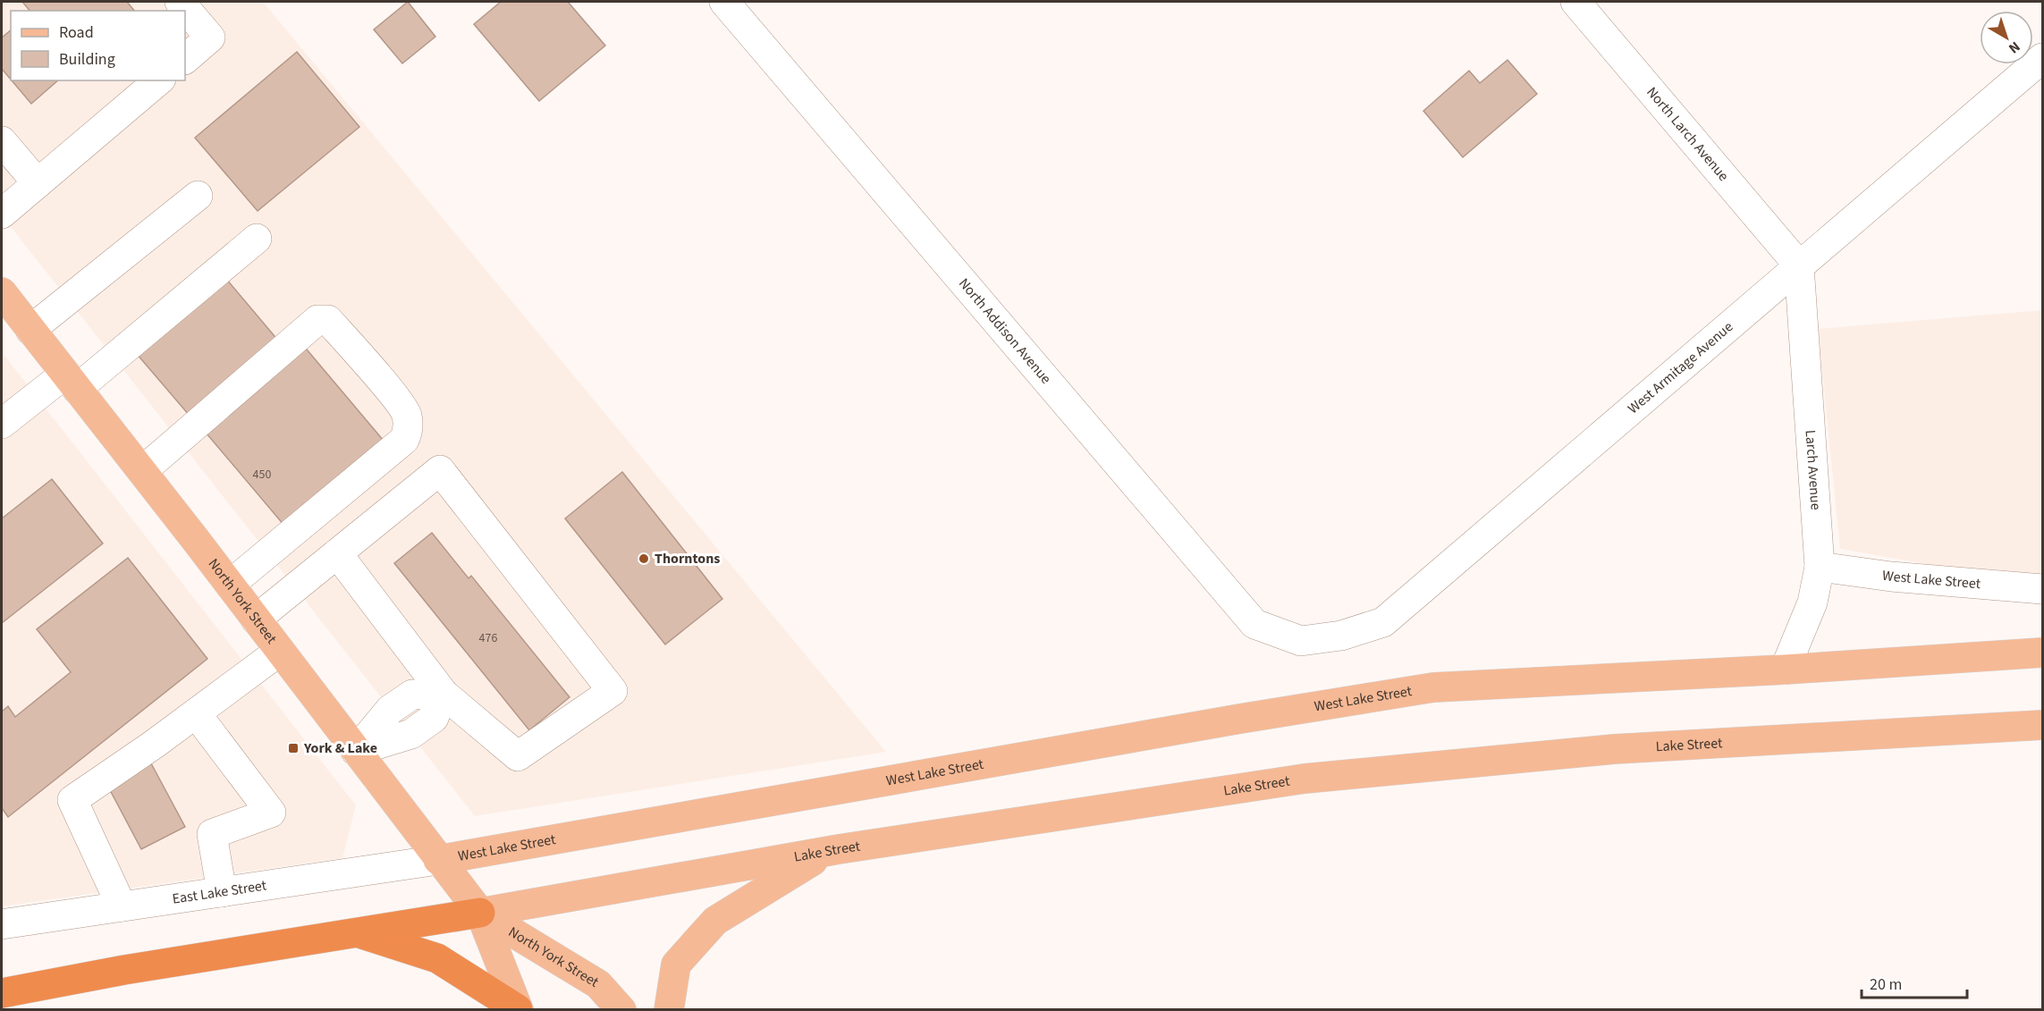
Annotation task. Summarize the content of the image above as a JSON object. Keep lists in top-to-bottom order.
{
  "streets": {
    "main road": ["West Lake Street", "North York Street", "Lake Street"],
    "street": [
      "North Larch Avenue",
      "North Addison Avenue",
      "West Armitage Avenue",
      "Larch Avenue",
      "East Lake Street"
    ]
  },
  "crossings": [
    ["North Larch Avenue", "West Armitage Avenue"],
    ["North Larch Avenue", "Larch Avenue"],
    ["North Addison Avenue", "West Armitage Avenue"],
    ["West Armitage Avenue", "Larch Avenue"],
    ["Larch Avenue", "West Lake Street"],
    ["West Lake Street", "North York Street"],
    ["West Lake Street", "East Lake Street"],
    ["North York Street", "Lake Street"],
    ["North York Street", "East Lake Street"]
  ],
  "places": {
    "other": ["Thorntons"],
    "transit": ["York & Lake"]
  },
  "house_numbers": ["450", "476"],
  "legend": ["Road", "Building"],
  "scale_bar": "20 m",
  "north": "bottom right"
}
